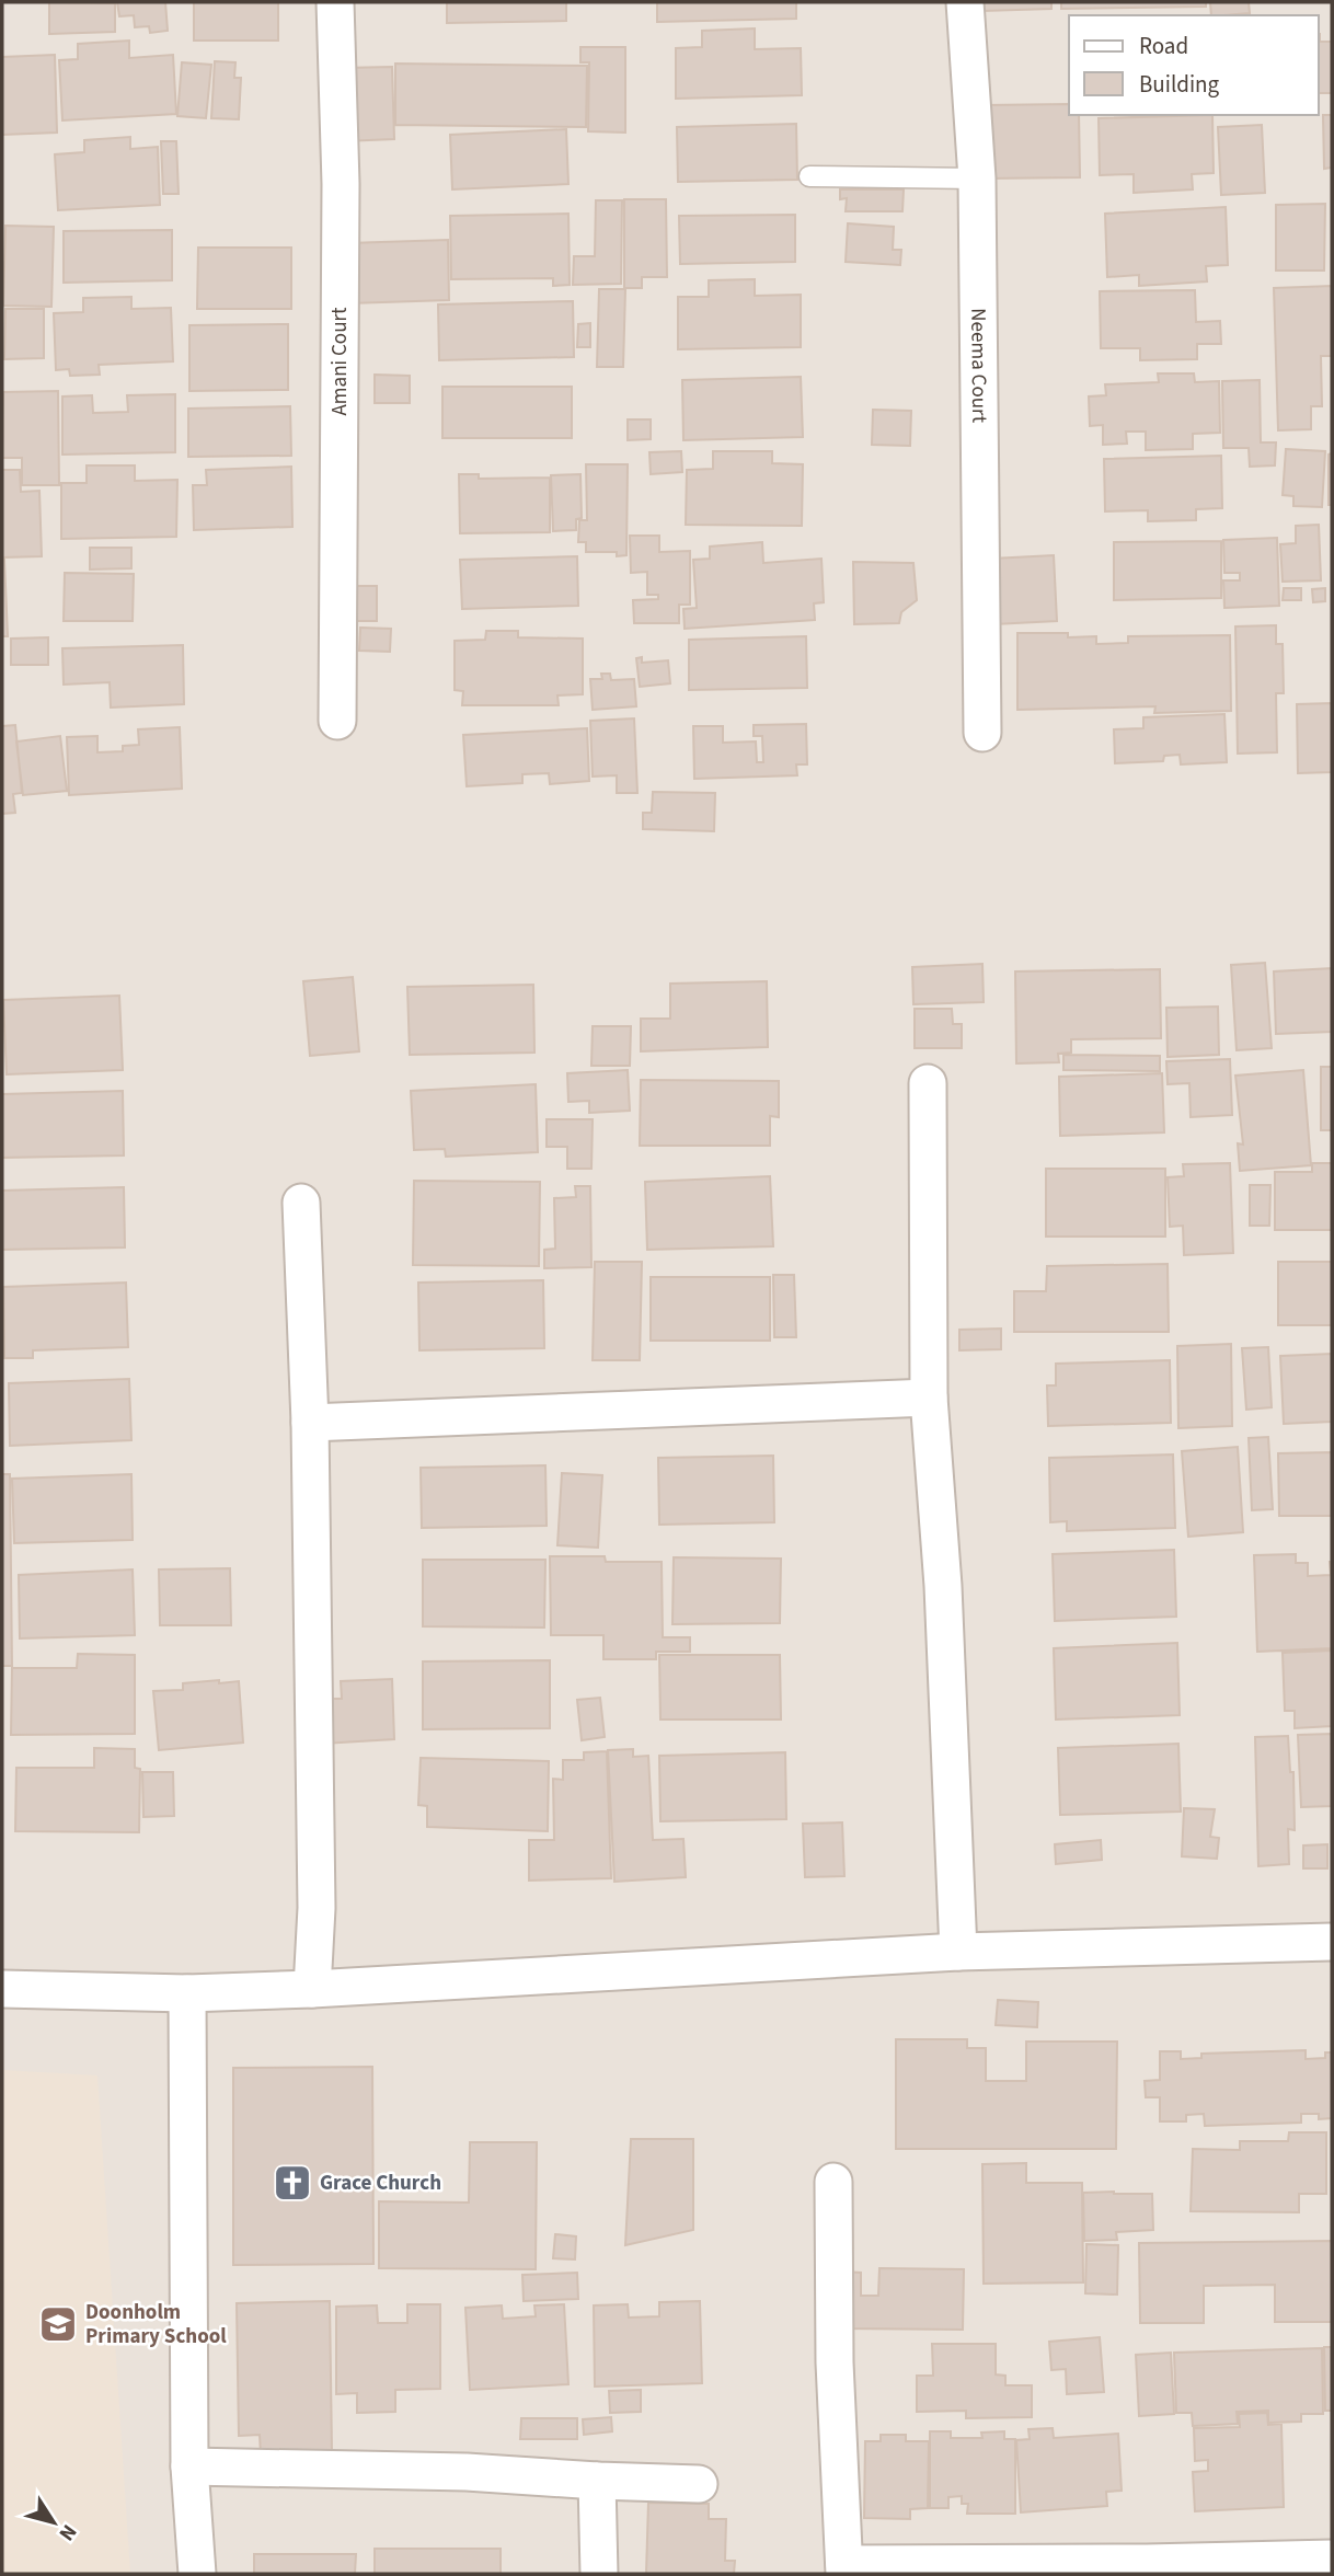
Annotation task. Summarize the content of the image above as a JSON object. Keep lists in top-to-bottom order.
{
  "streets": {
    "street": ["Amani Court", "Neema Court"]
  },
  "places": {
    "church": ["Grace Church"],
    "school or university": ["Doonholm Primary School"]
  },
  "legend": ["Road", "Building"],
  "north": "bottom right"
}
